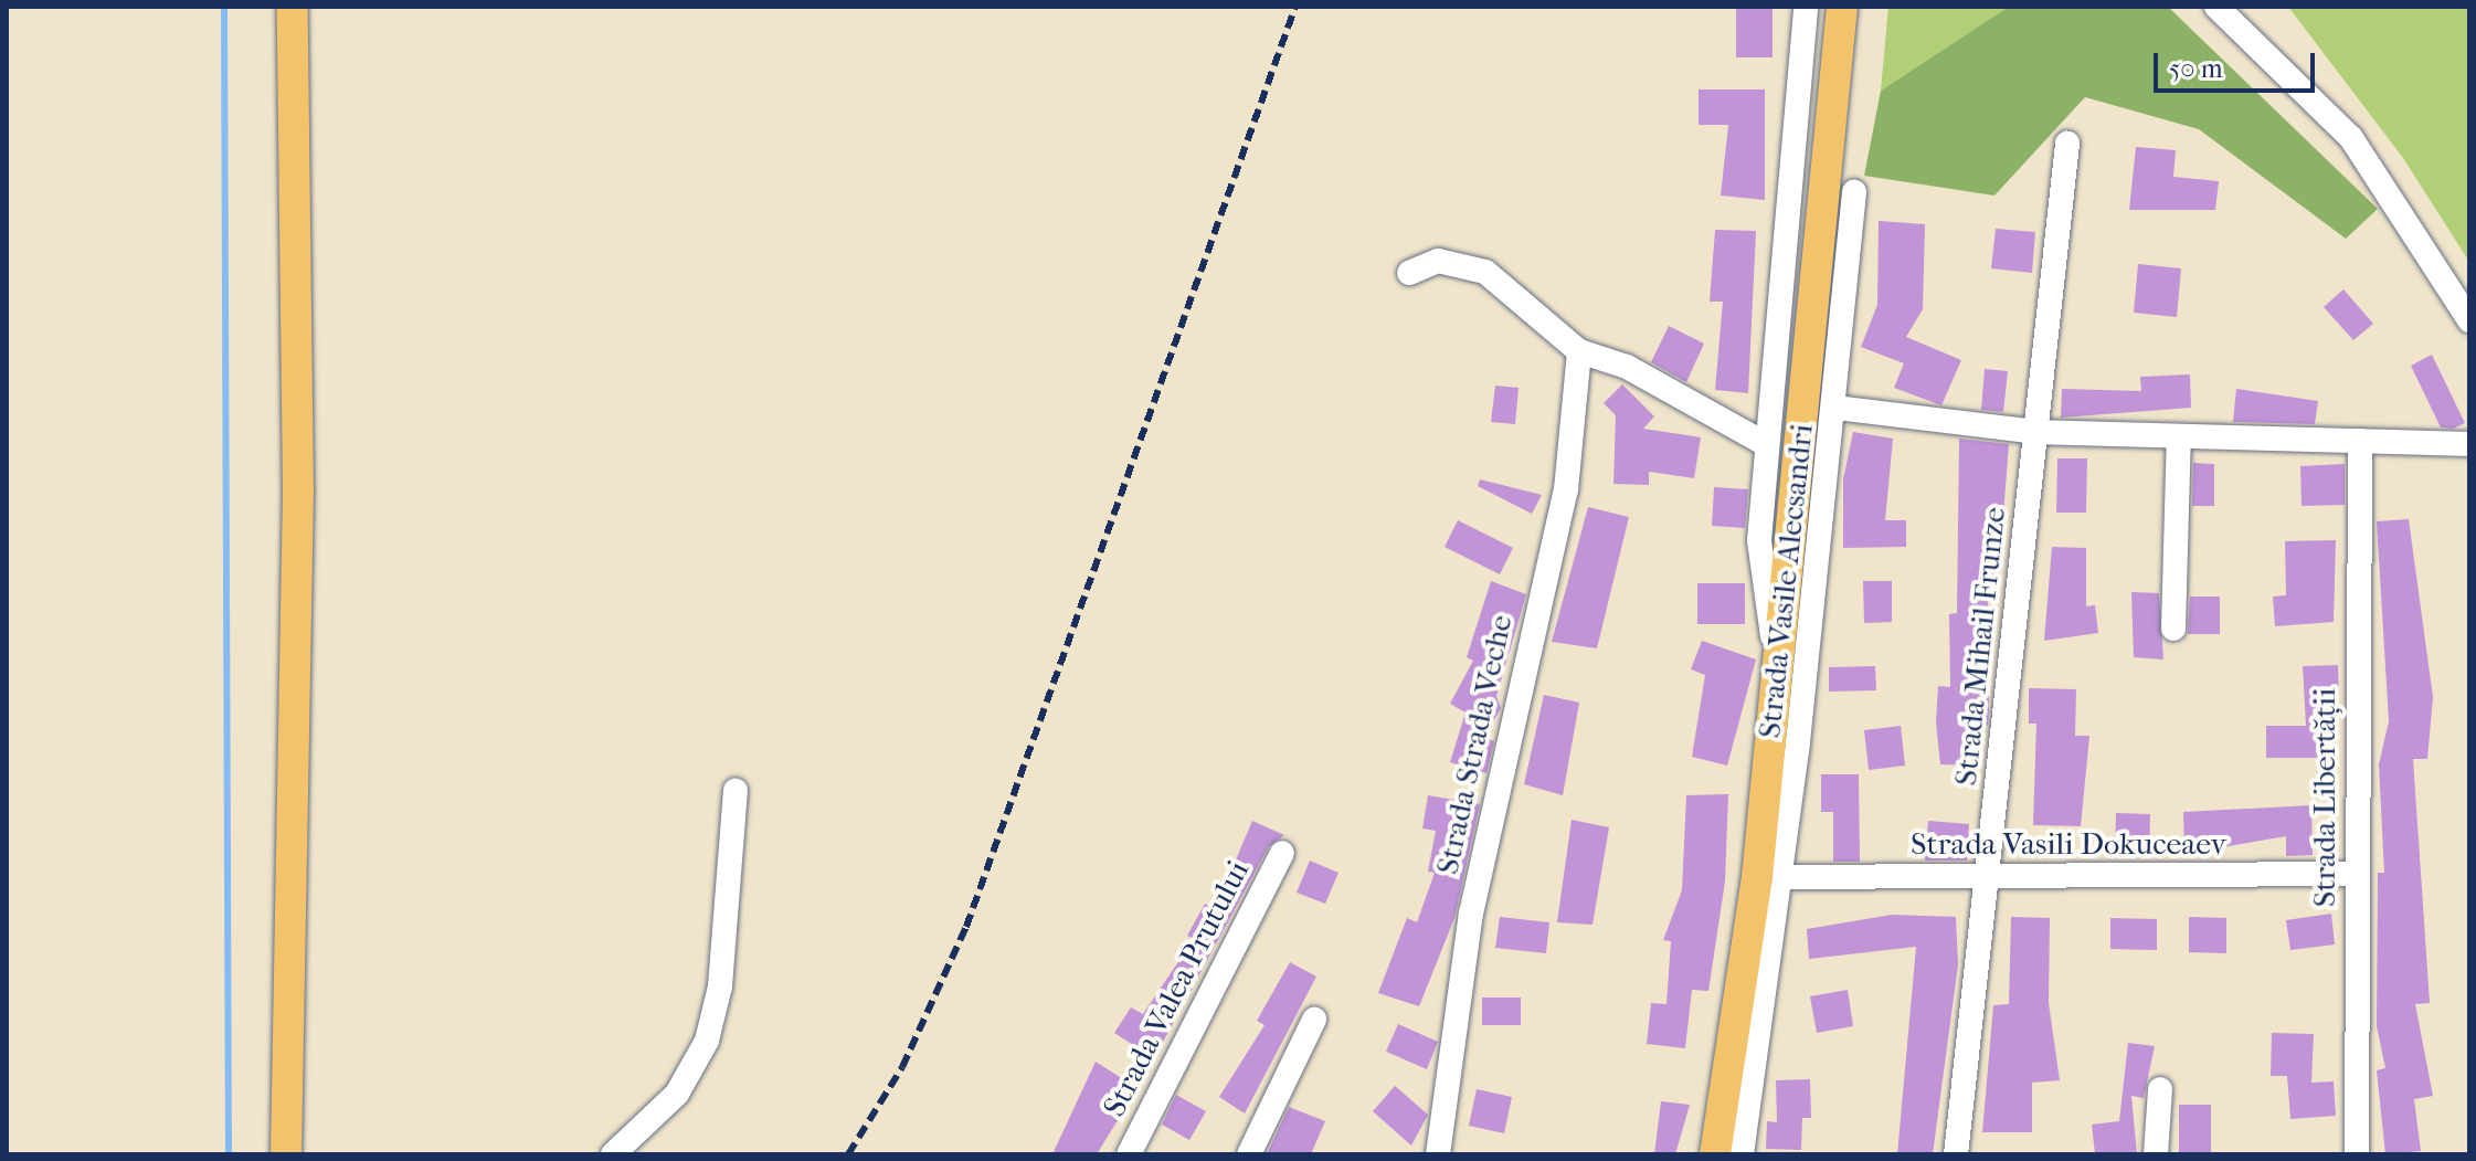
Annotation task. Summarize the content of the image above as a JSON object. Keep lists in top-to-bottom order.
{
  "streets": {
    "main road": ["Strada Vasile Alecsandri"],
    "street": [
      "Strada Mihail Frunze",
      "Strada Strada Veche",
      "Strada Libertății",
      "Strada Vasili Dokuceaev",
      "Strada Valea Prutului"
    ]
  },
  "crossings": [
    ["Strada Mihail Frunze", "Strada Vasili Dokuceaev"],
    ["Strada Libertății", "Strada Vasili Dokuceaev"]
  ],
  "scale_bar": "50 m"
}
